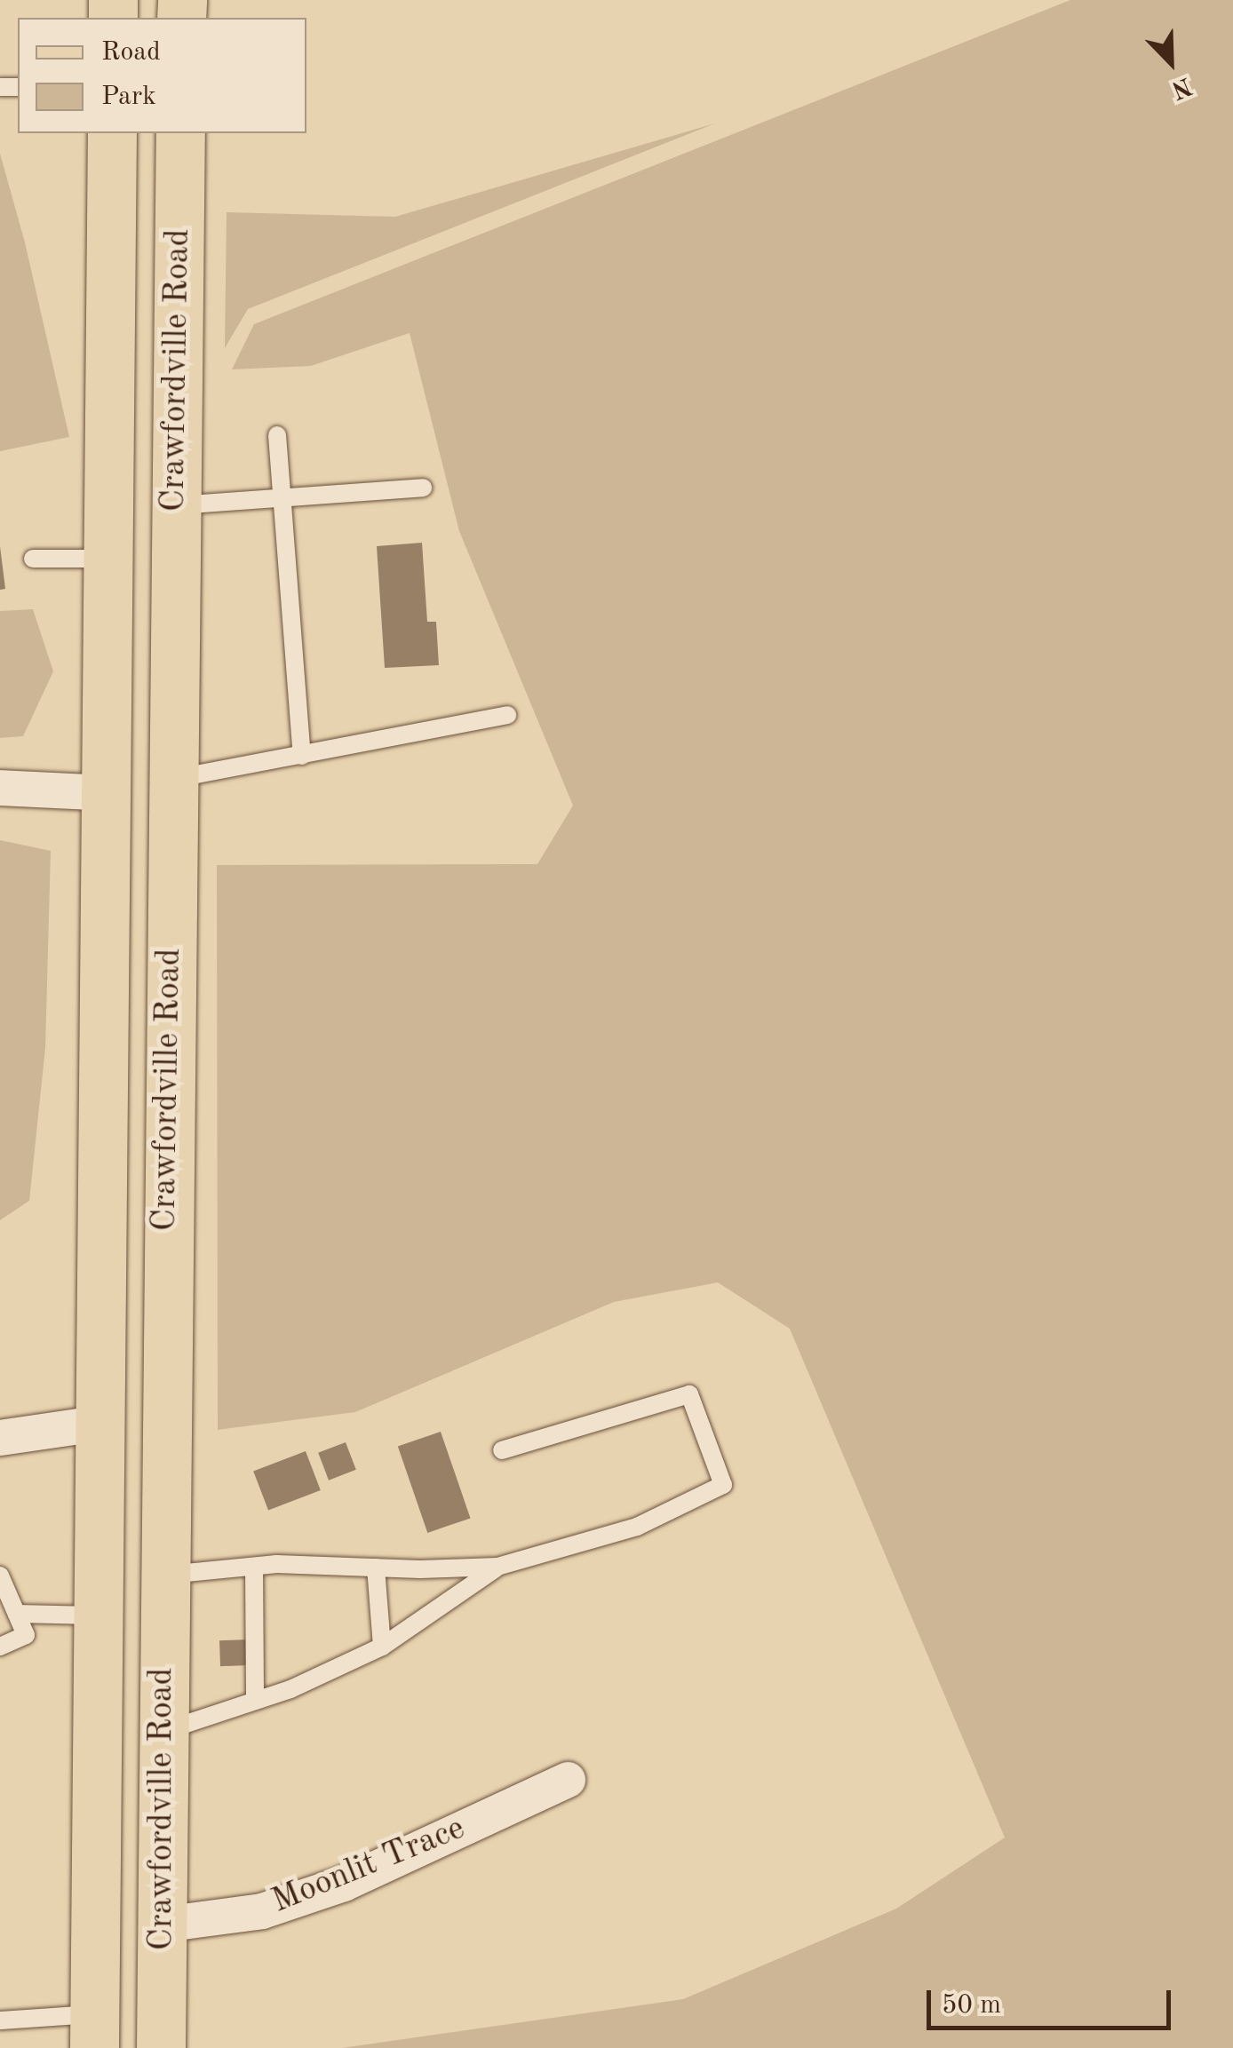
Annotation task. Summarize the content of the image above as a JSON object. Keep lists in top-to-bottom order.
{
  "streets": {
    "main road": ["Crawfordville Road"],
    "street": ["Moonlit Trace"]
  },
  "crossings": [
    ["Crawfordville Road", "Moonlit Trace"]
  ],
  "legend": ["Road", "Park"],
  "scale_bar": "50 m",
  "north": "bottom right"
}
